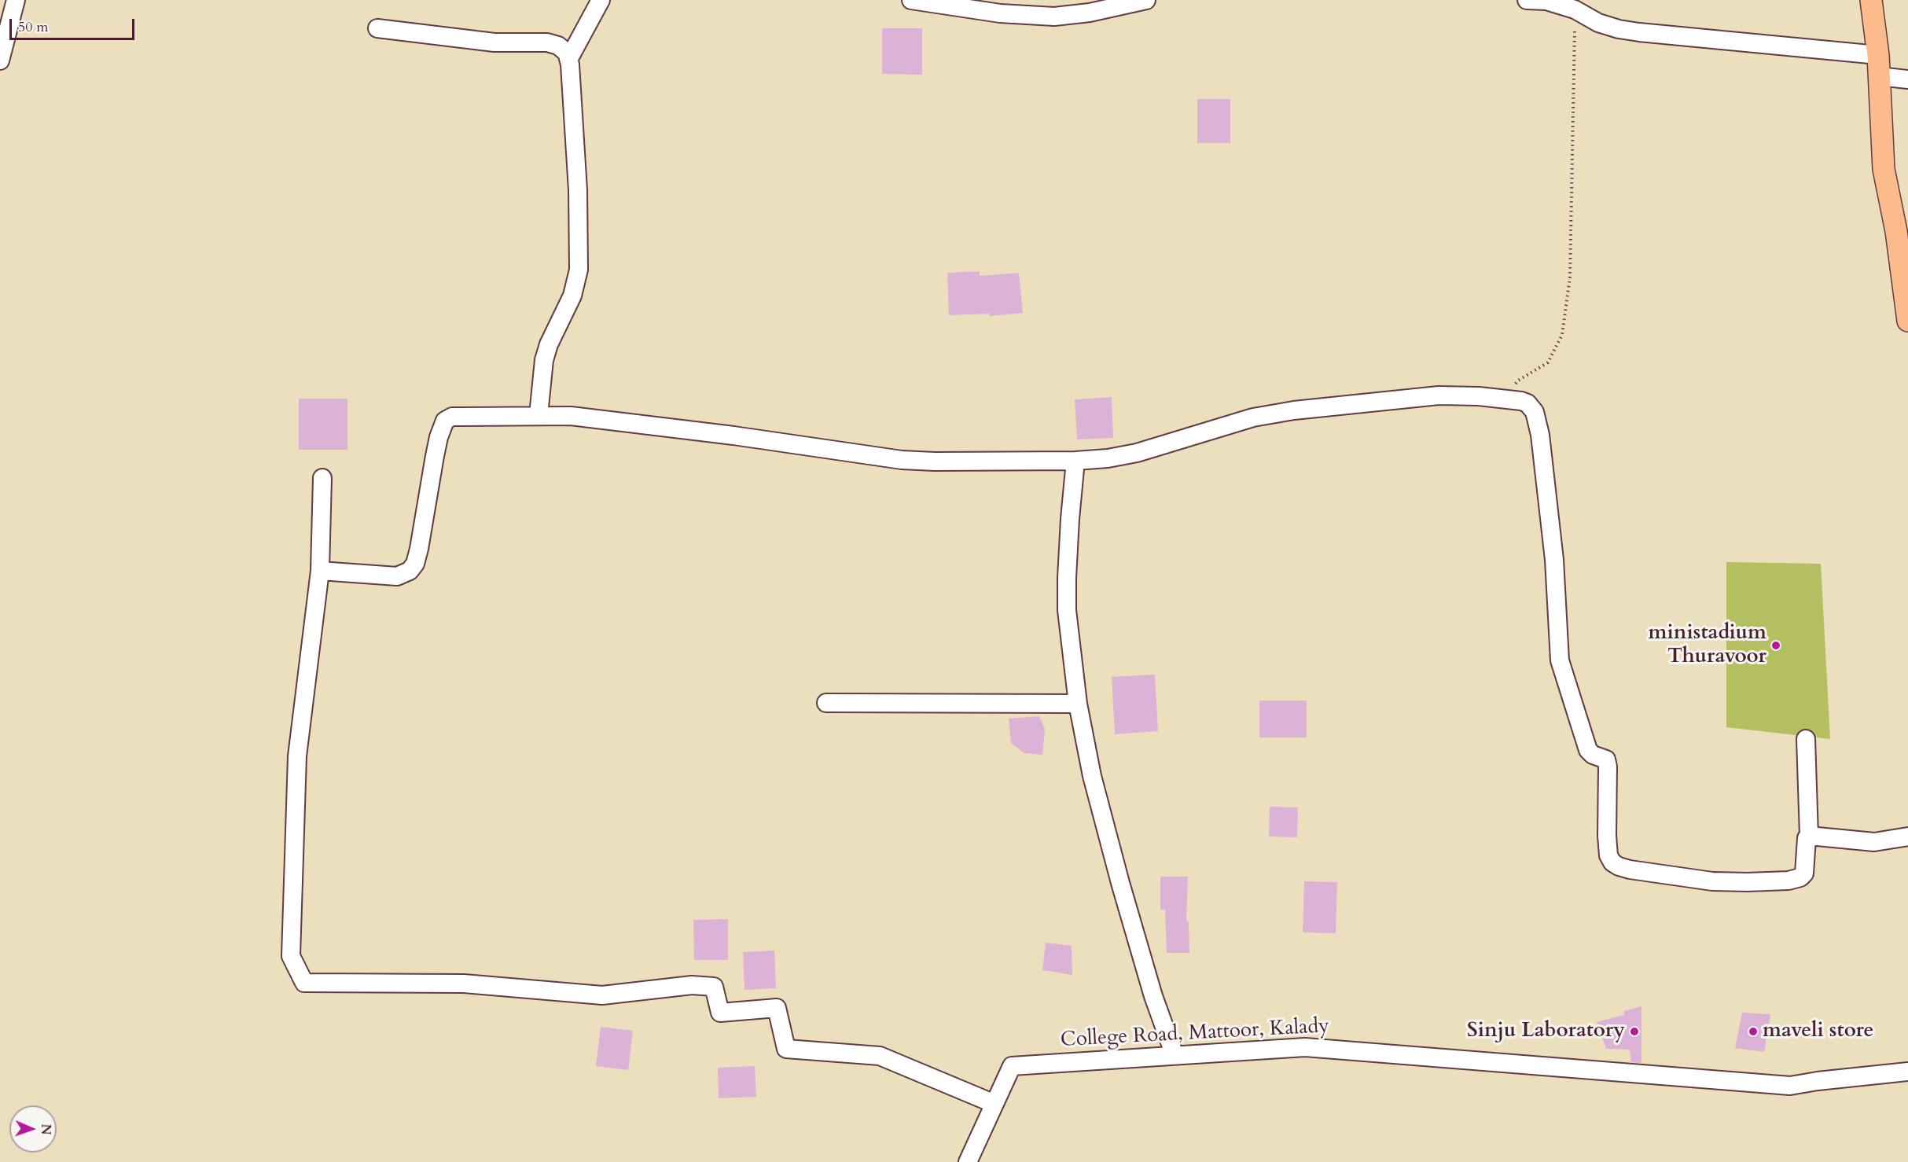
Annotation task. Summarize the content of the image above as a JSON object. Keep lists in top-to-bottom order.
{
  "streets": {
    "street": ["College Road, Mattoor, Kalady"]
  },
  "places": ["ministadium Thuravoor", "Sinju Laboratory", "maveli store"],
  "scale_bar": "50 m",
  "north": "right"
}
